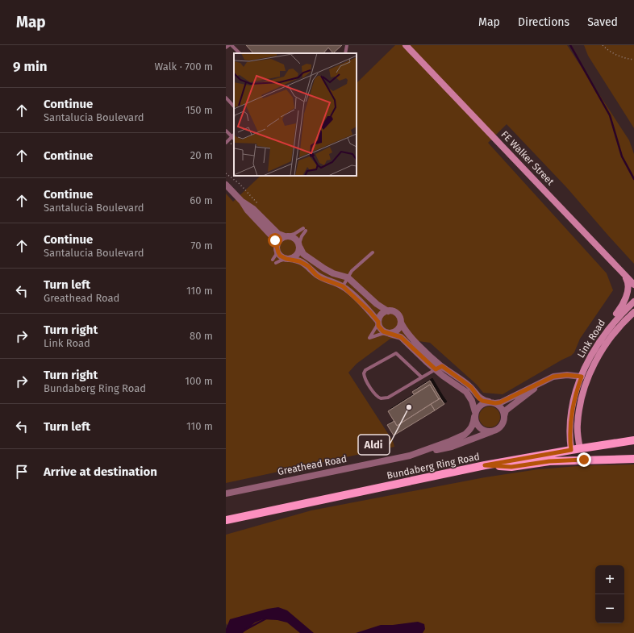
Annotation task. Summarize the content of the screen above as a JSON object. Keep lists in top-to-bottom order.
{
  "streets": {
    "main road": ["FE Walker Street", "Link Road", "Bundaberg Ring Road"],
    "street": ["Greathead Road"]
  },
  "crossings": [
    ["Link Road", "Greathead Road"],
    ["Link Road", "Bundaberg Ring Road"]
  ],
  "places": ["Aldi"],
  "page": {
    "header": "Map",
    "nav": ["Map", "Directions", "Saved"],
    "heading": ["9 min", "Walk · 700 m"],
    "list": [
      ["Continue", "Santalucia Boulevard", "150 m"],
      ["Continue", "20 m"],
      ["Continue", "Santalucia Boulevard", "60 m"],
      ["Continue", "Santalucia Boulevard", "70 m"],
      ["Turn left", "Greathead Road", "110 m"],
      ["Turn right", "Link Road", "80 m"],
      ["Turn right", "Bundaberg Ring Road", "100 m"],
      ["Turn left", "110 m"],
      "Arrive at destination"
    ],
    "map_buttons": ["+", "−"]
  }
}
